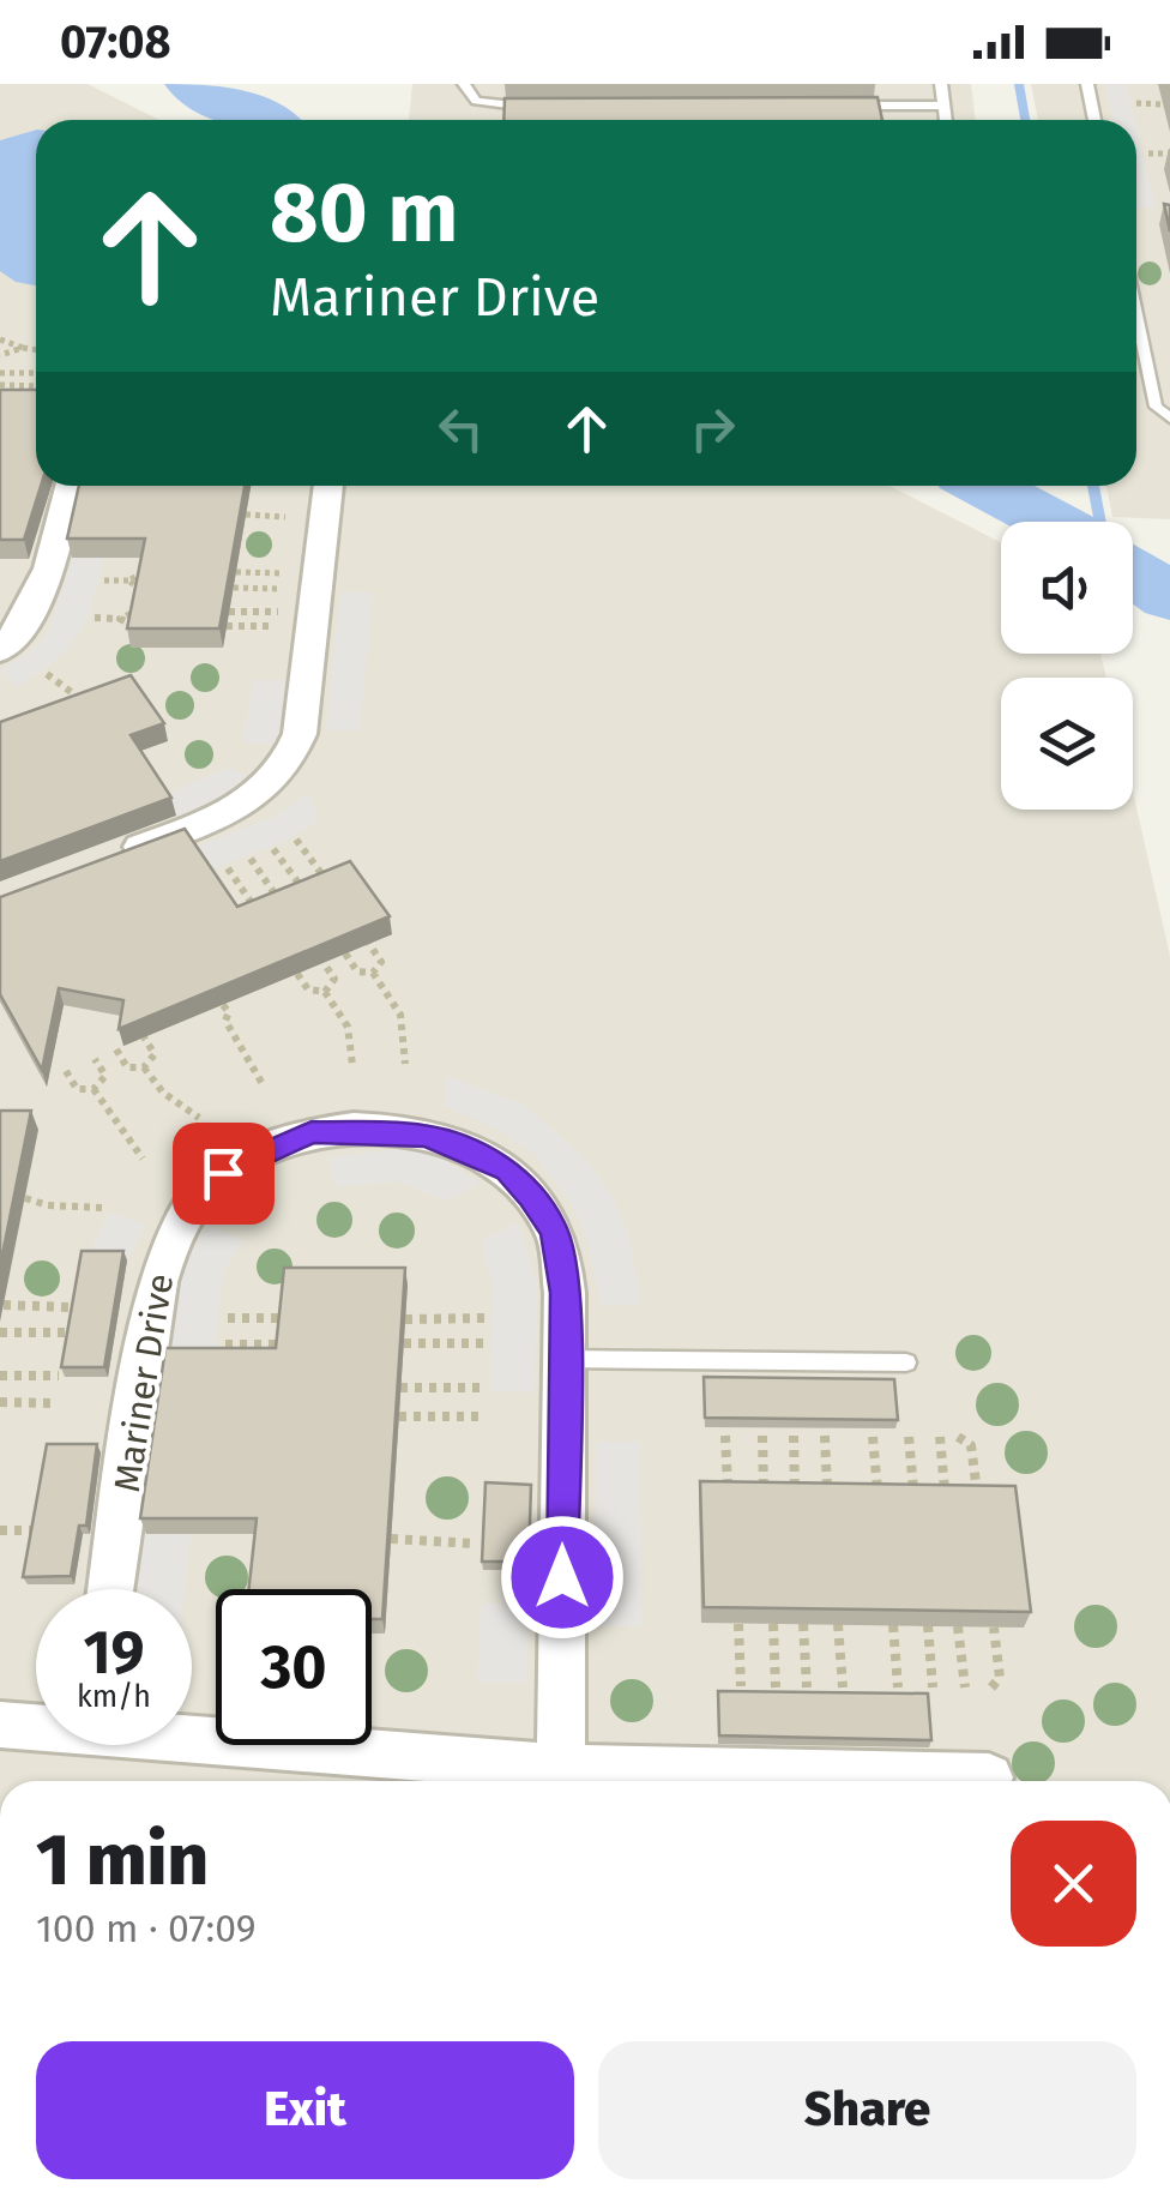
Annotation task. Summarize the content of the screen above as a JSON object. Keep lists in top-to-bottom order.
{
  "streets": {
    "street": ["Mariner Drive"]
  },
  "page": {
    "status": "07:08",
    "turn": ["80 m", "Mariner Drive"],
    "speed": "19 km/h",
    "limit": "30",
    "heading": ["1 min", "100 m · 07:09"],
    "buttons": ["Exit", "Share"]
  }
}
